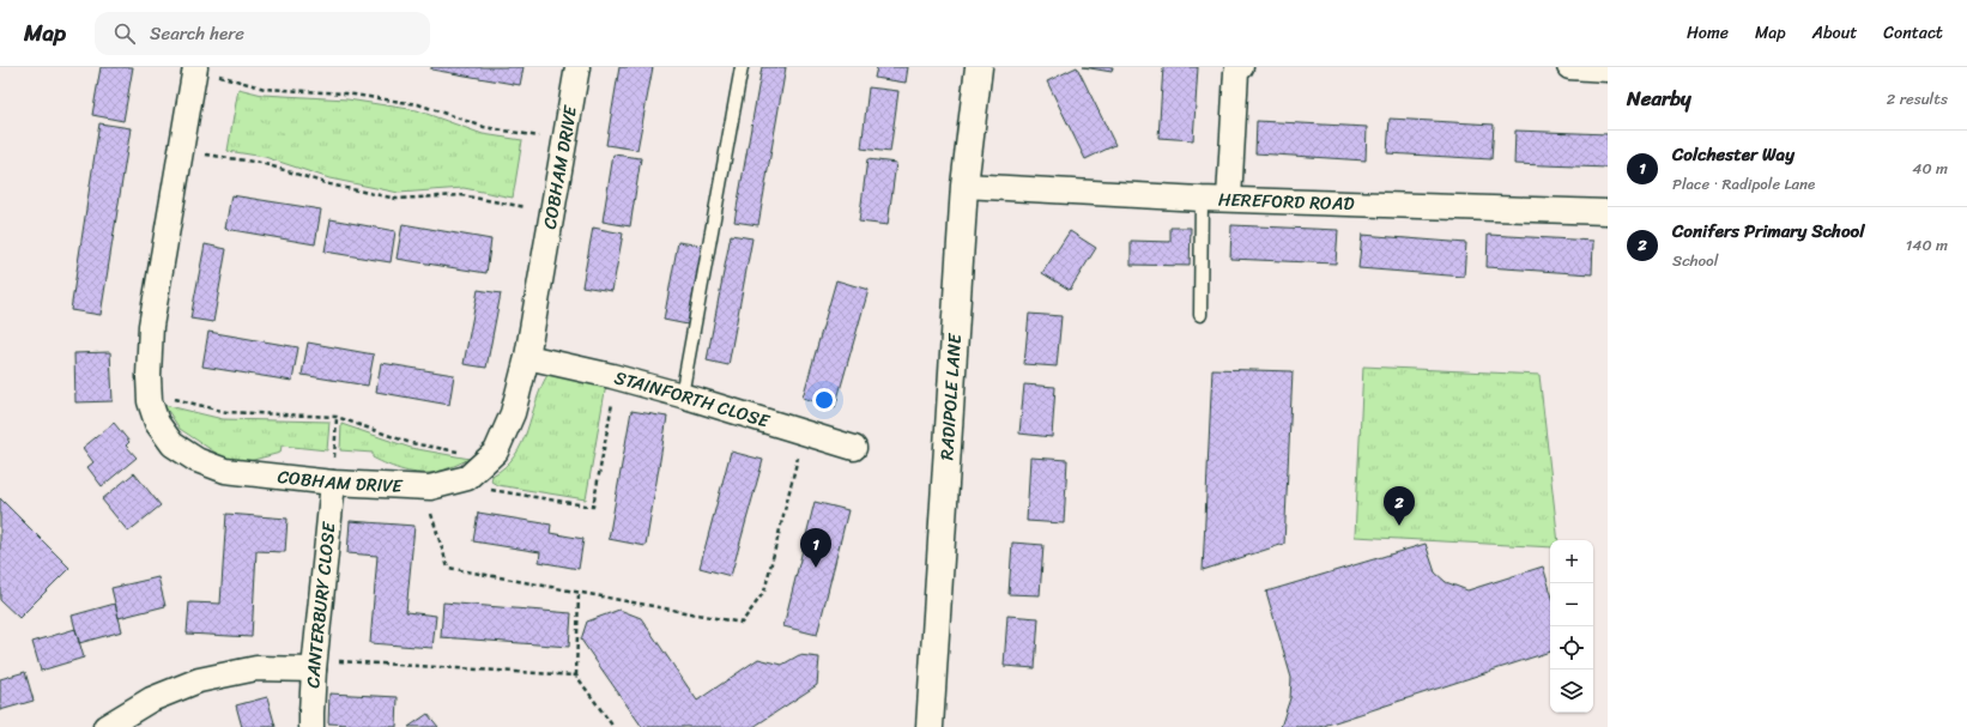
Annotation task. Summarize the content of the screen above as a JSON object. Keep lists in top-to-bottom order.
{
  "streets": {
    "main road": ["RADIPOLE LANE"],
    "street": [
      "COBHAM DRIVE",
      "HEREFORD ROAD",
      "STAINFORTH CLOSE",
      "CANTERBURY CLOSE"
    ]
  },
  "crossings": [
    ["COBHAM DRIVE", "STAINFORTH CLOSE"],
    ["COBHAM DRIVE", "CANTERBURY CLOSE"],
    ["HEREFORD ROAD", "RADIPOLE LANE"]
  ],
  "page": {
    "header": "Map",
    "search": "Search here",
    "nav": [
      "Home",
      "Map",
      "About",
      "Contact"
    ],
    "heading": ["Nearby", "2 results"],
    "list": [
      {
        "mark": "1",
        "name": "Colchester Way",
        "note": "Place · Radipole Lane",
        "value": "40 m"
      },
      {
        "mark": "2",
        "name": "Conifers Primary School",
        "note": "School",
        "value": "140 m"
      }
    ],
    "pins": ["2", "1"],
    "map_buttons": ["+", "−"]
  }
}
